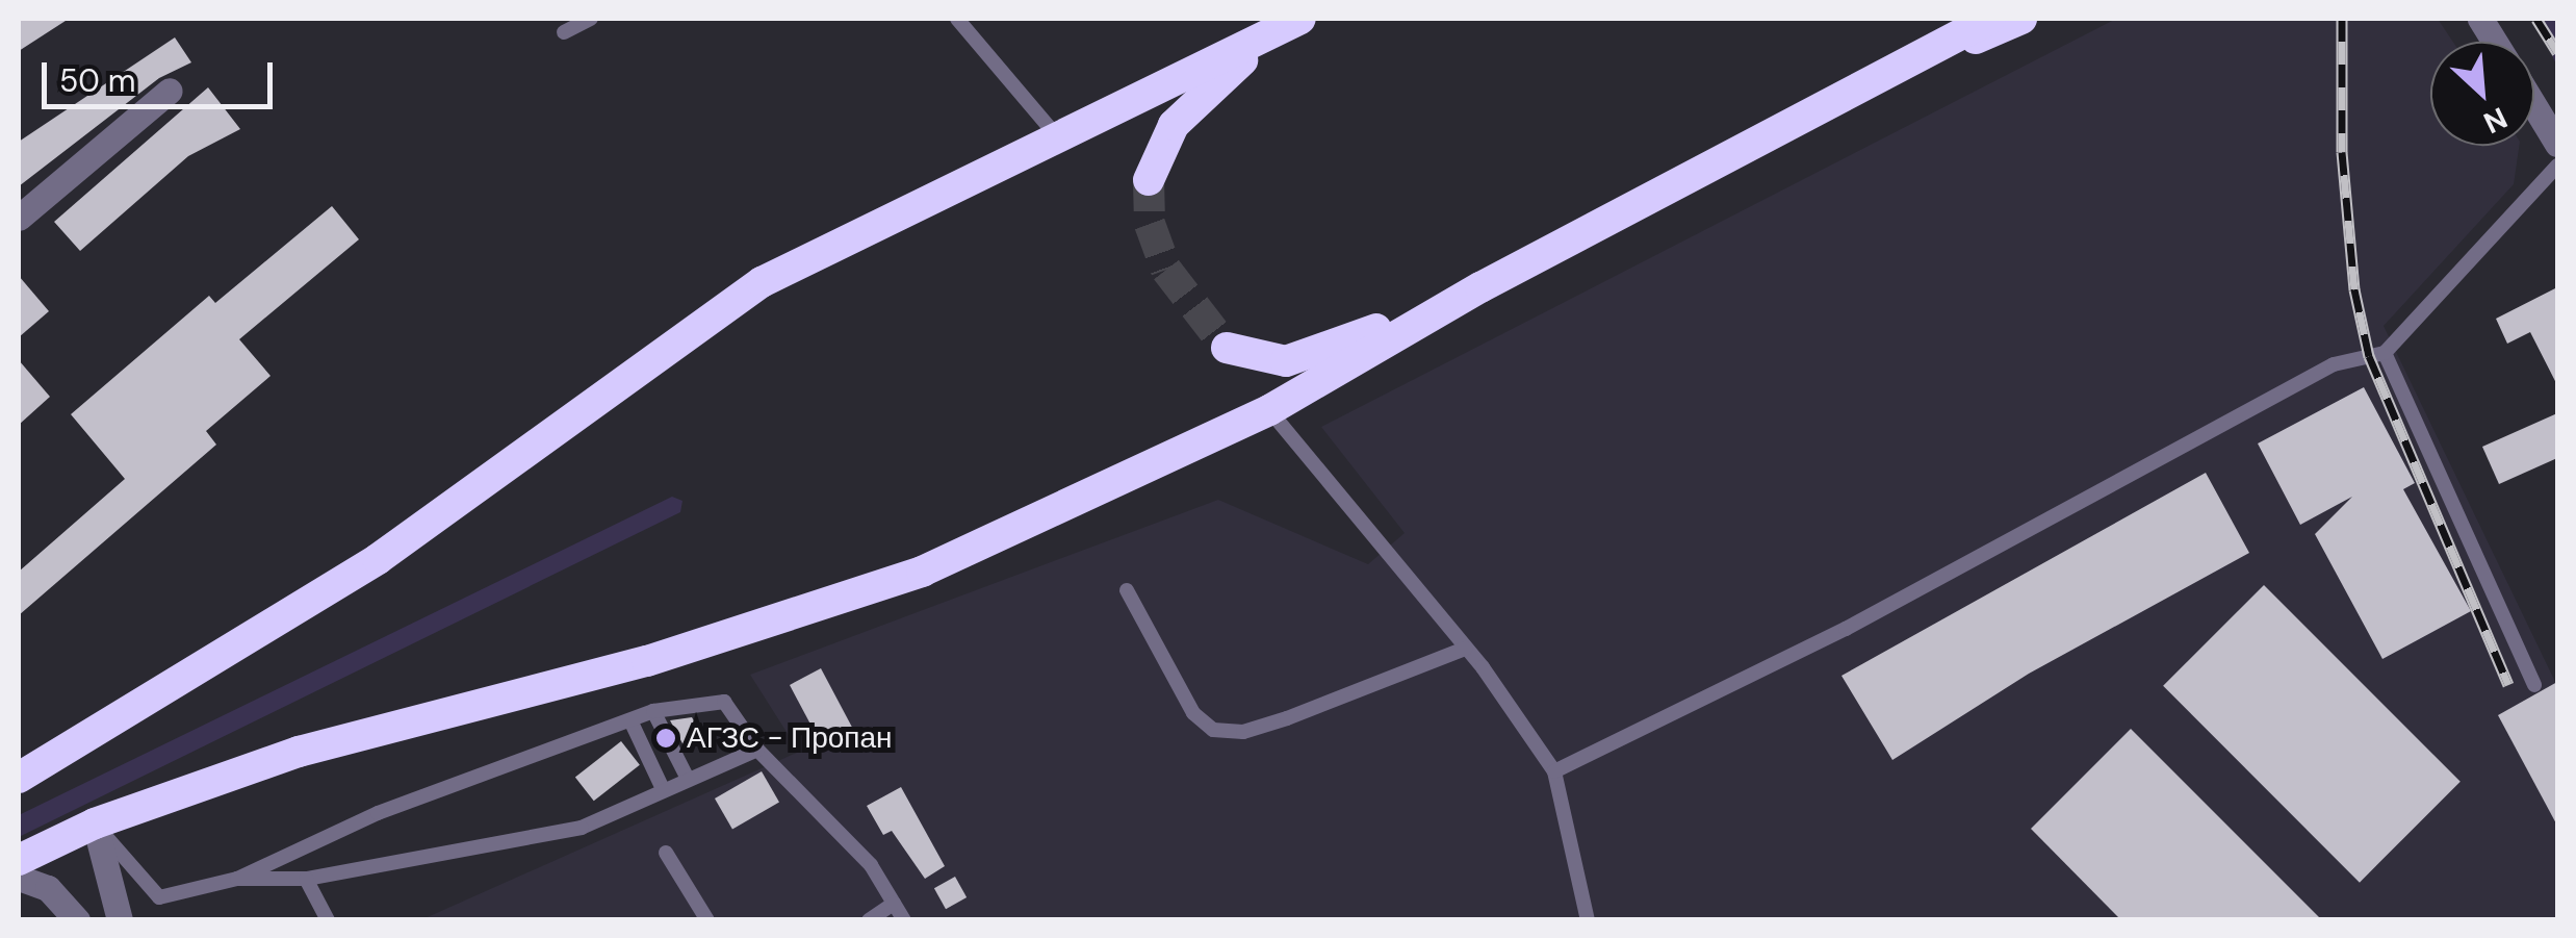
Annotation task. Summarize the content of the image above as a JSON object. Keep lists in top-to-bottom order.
{
  "places": ["АГЗС - Пропан"],
  "scale_bar": "50 m",
  "north": "bottom right"
}
